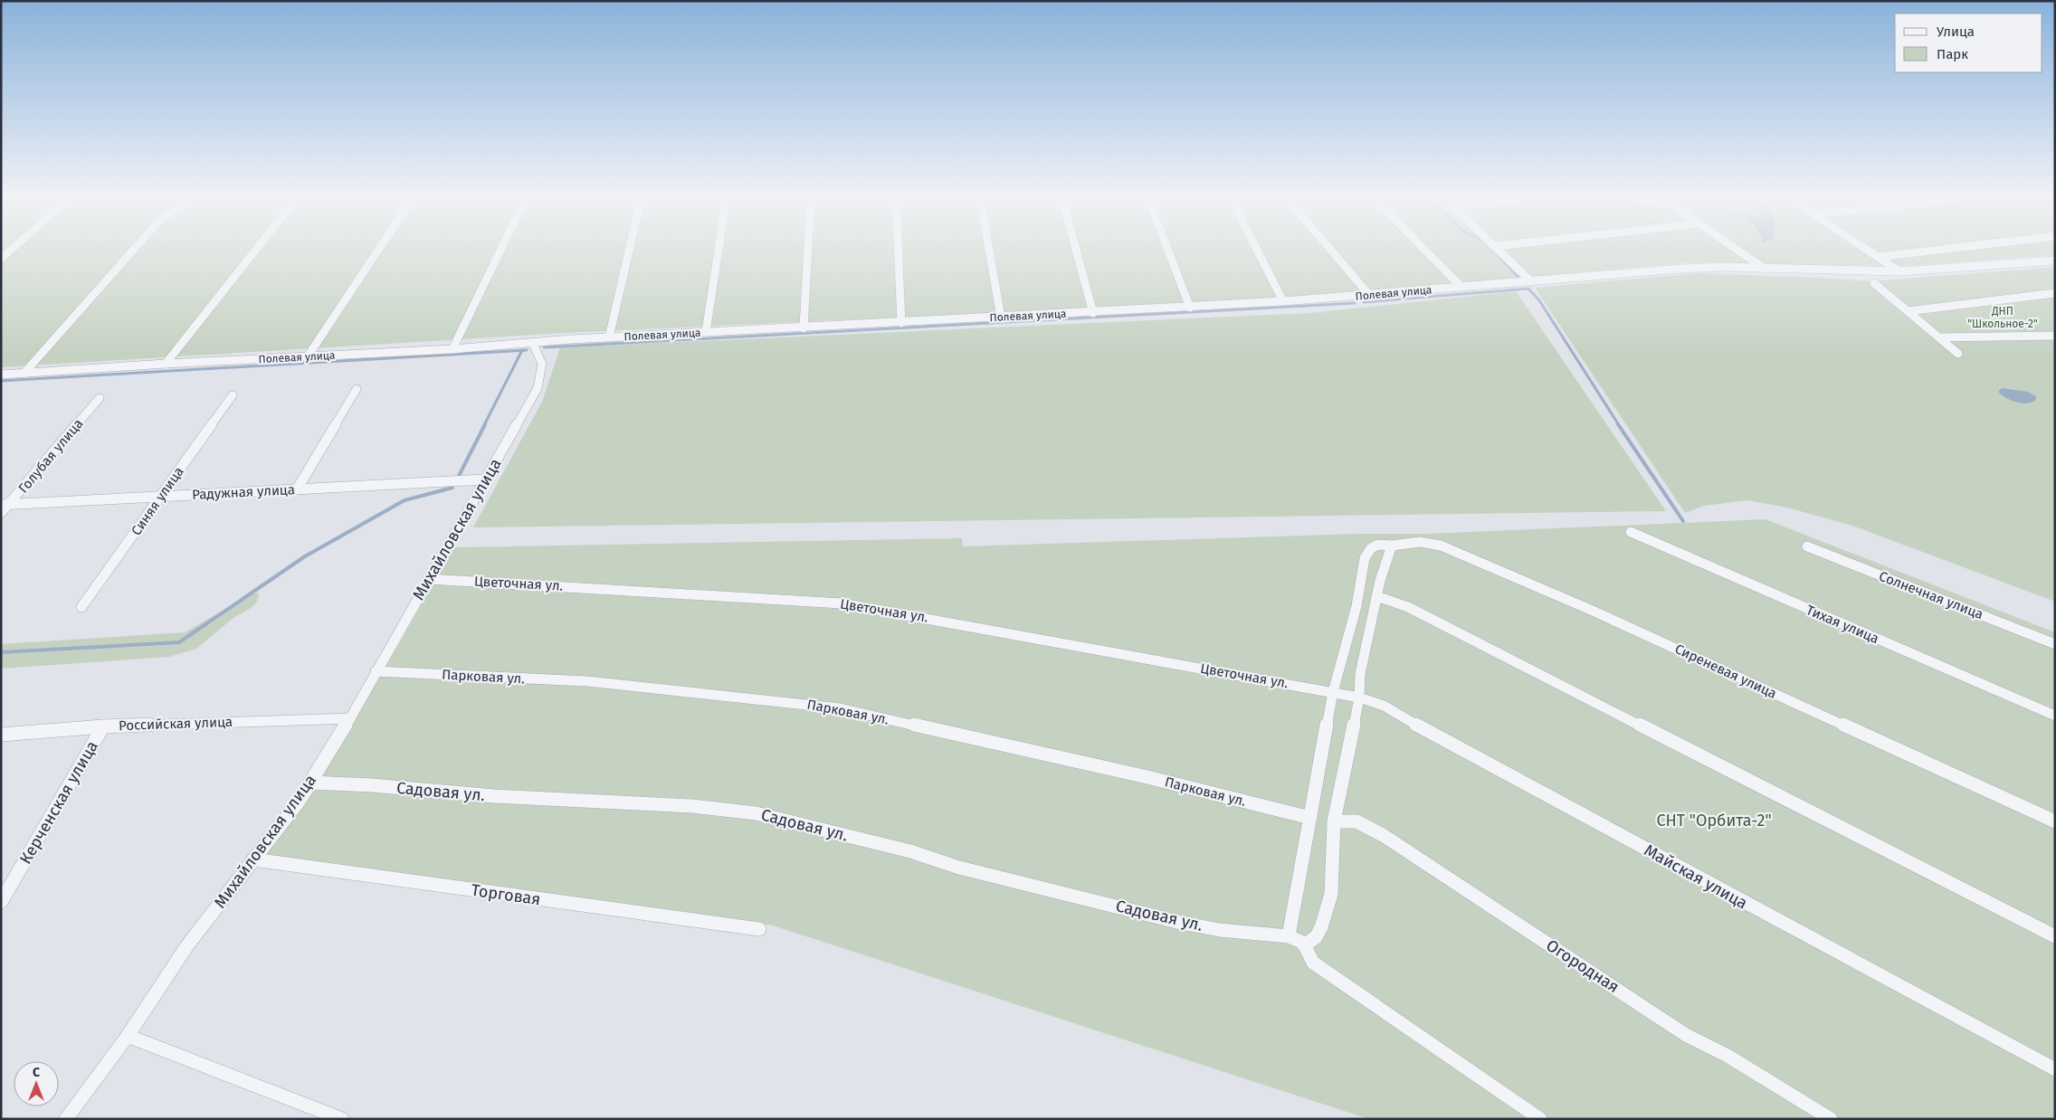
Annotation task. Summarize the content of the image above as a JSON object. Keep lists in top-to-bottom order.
{
  "streets": {
    "street": [
      "Полевая улица",
      "Голубая улица",
      "Радужная улица",
      "Синяя улица",
      "Михайловская улица",
      "Цветочная ул.",
      "Солнечная улица",
      "Тихая улица",
      "Сиреневая улица",
      "Парковая ул.",
      "Российская улица",
      "Садовая ул.",
      "Керченская улица",
      "Майская улица",
      "Торговая",
      "Огородная"
    ]
  },
  "crossings": [
    ["Полевая улица", "Михайловская улица"],
    ["Голубая улица", "Радужная улица"],
    ["Радужная улица", "Синяя улица"],
    ["Радужная улица", "Михайловская улица"],
    ["Михайловская улица", "Цветочная ул."],
    ["Михайловская улица", "Парковая ул."],
    ["Михайловская улица", "Российская улица"],
    ["Михайловская улица", "Садовая ул."],
    ["Михайловская улица", "Торговая"],
    ["Цветочная ул.", "Сиреневая улица"],
    ["Цветочная ул.", "Майская улица"],
    ["Сиреневая улица", "Парковая ул."],
    ["Сиреневая улица", "Садовая ул."],
    ["Сиреневая улица", "Майская улица"],
    ["Российская улица", "Керченская улица"]
  ],
  "parks": ["ДНП \"Школьное-2\"", "СНТ \"Орбита-2\""],
  "legend": ["Улица", "Парк"],
  "north": "top"
}
